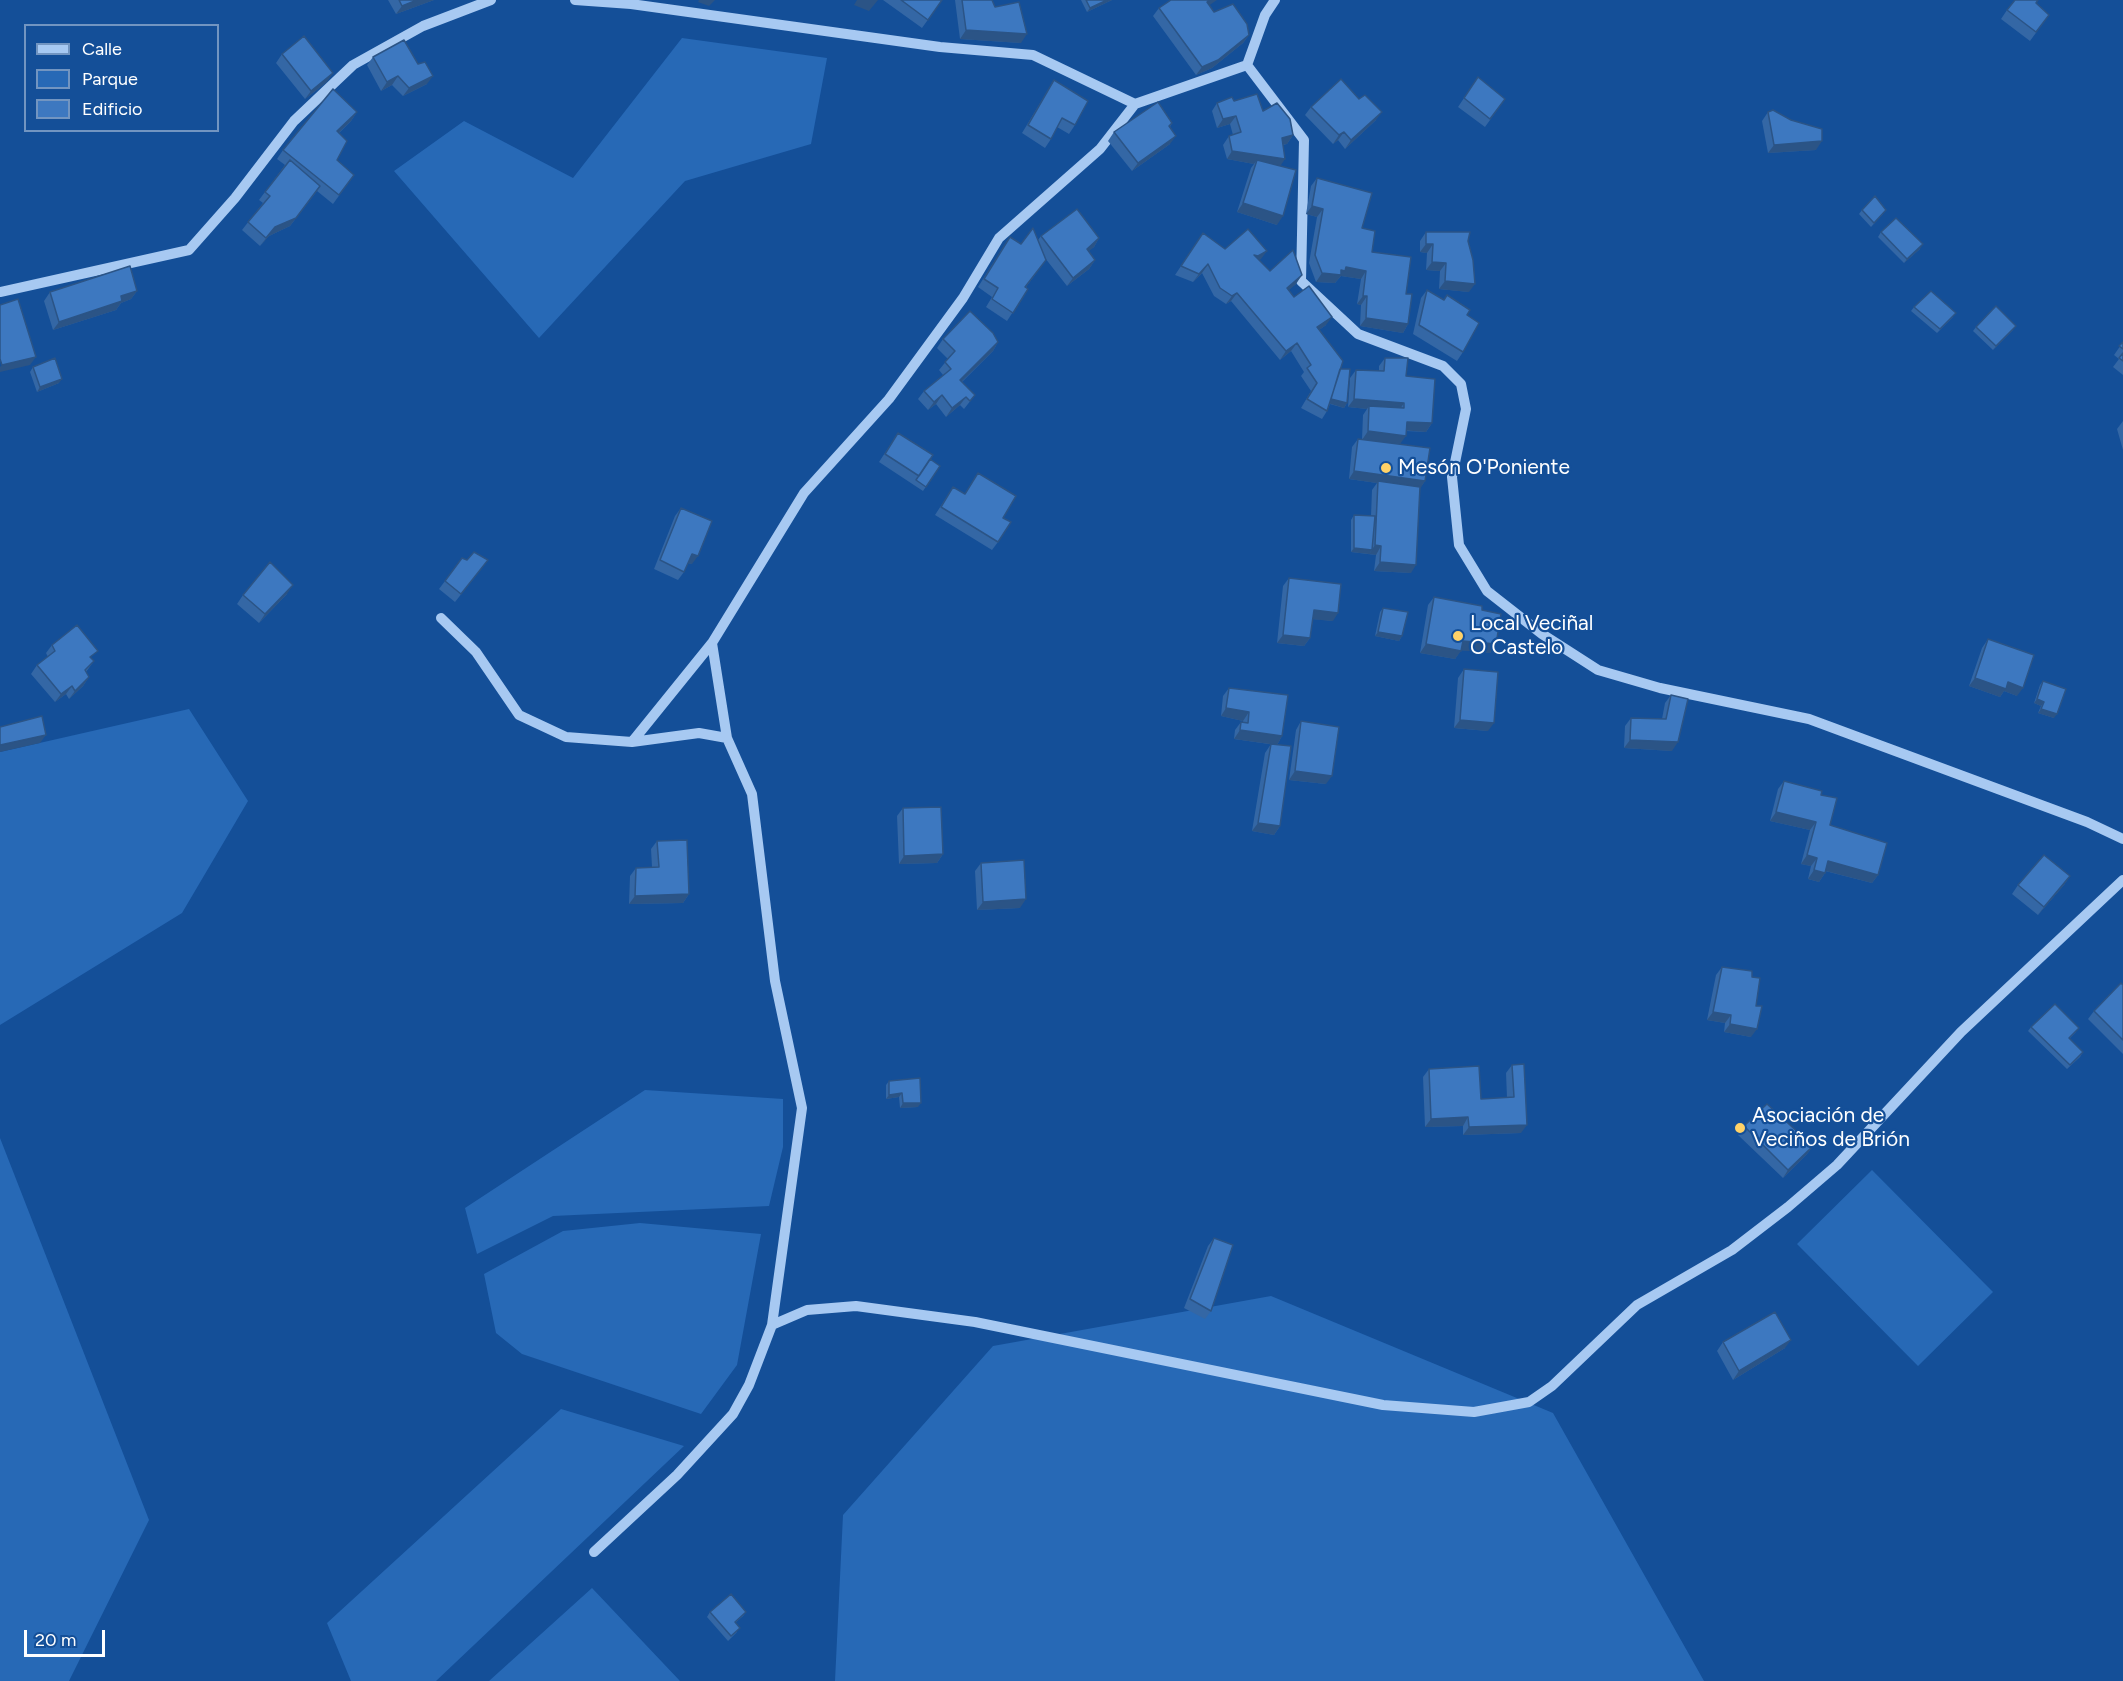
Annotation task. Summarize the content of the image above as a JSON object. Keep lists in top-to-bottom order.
{
  "places": ["Mesón O'Poniente", "Local Veciñal O Castelo", "Asociación de Veciños de Brión"],
  "legend": ["Calle", "Parque", "Edificio"],
  "scale_bar": "20 m"
}
